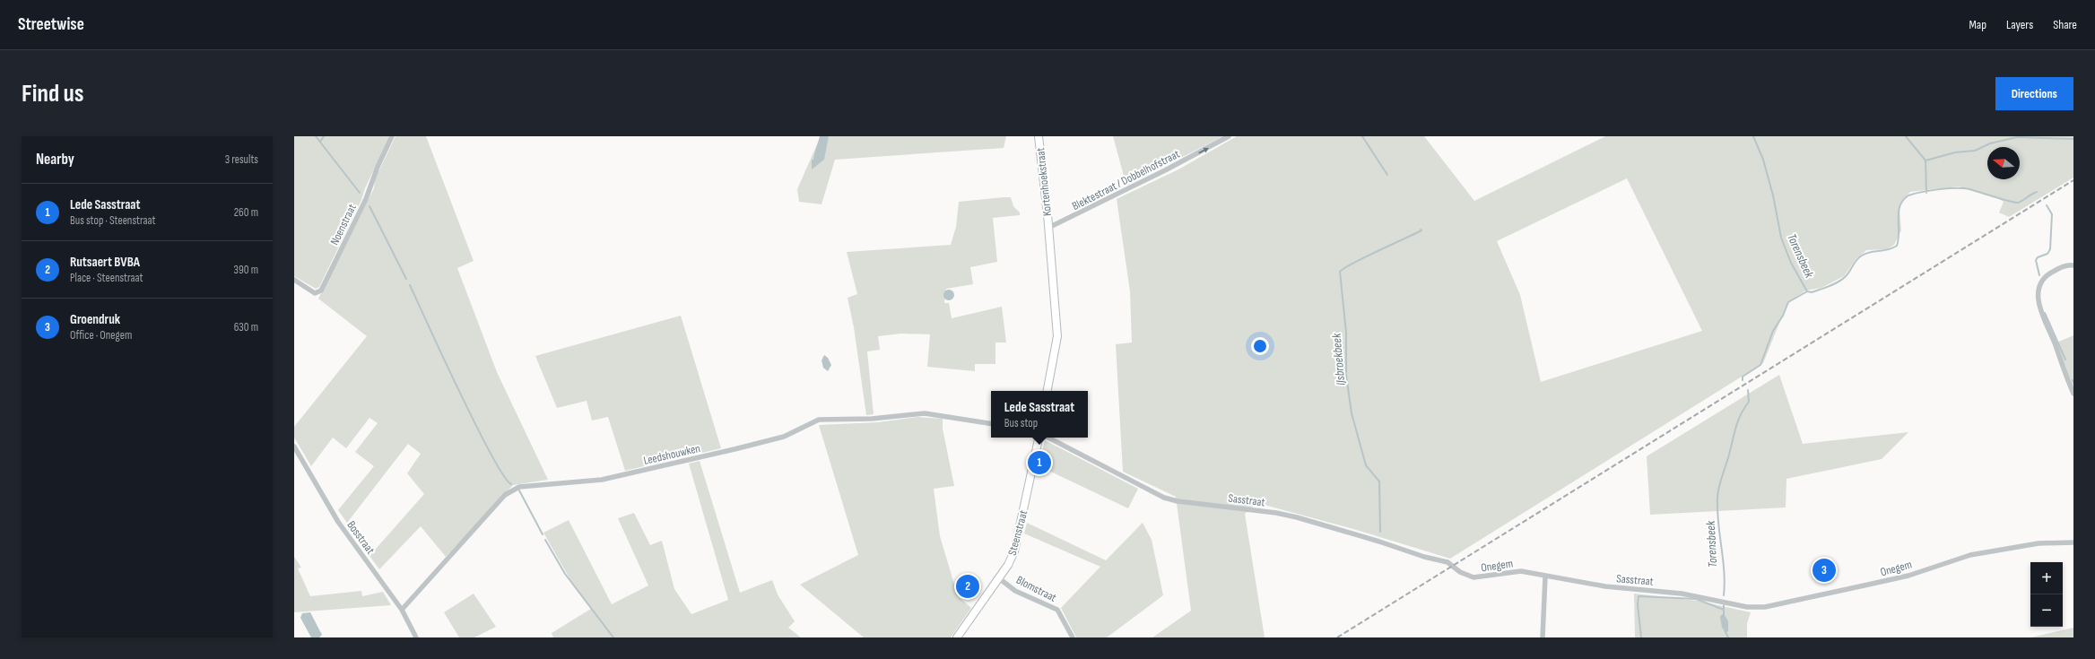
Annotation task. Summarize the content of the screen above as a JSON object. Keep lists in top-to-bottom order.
{
  "streets": {
    "street": [
      "Blektestraat / Dobbelhofstraat",
      "Kortenhoekstraat",
      "Noenstraat",
      "Leedshouwken",
      "Sasstraat",
      "Steenstraat",
      "Bosstraat",
      "Onegem",
      "Blomstraat"
    ]
  },
  "crossings": [
    ["Blektestraat / Dobbelhofstraat", "Kortenhoekstraat"],
    ["Leedshouwken", "Bosstraat"],
    ["Sasstraat", "Onegem"],
    ["Steenstraat", "Blomstraat"]
  ],
  "one_way": ["Blektestraat / Dobbelhofstraat"],
  "water": ["Torensbeek", "IJsbroekbeek"],
  "north": "left",
  "page": {
    "header": "Streetwise",
    "nav": ["Map", "Layers", "Share"],
    "buttons": "Directions",
    "title": "Find us",
    "heading": ["Nearby", "3 results"],
    "list": [
      {
        "mark": "1",
        "name": "Lede Sasstraat",
        "note": "Bus stop · Steenstraat",
        "value": "260 m"
      },
      {
        "mark": "2",
        "name": "Rutsaert BVBA",
        "note": "Place · Steenstraat",
        "value": "390 m"
      },
      {
        "mark": "3",
        "name": "Groendruk",
        "note": "Office · Onegem",
        "value": "630 m"
      }
    ],
    "popup": ["Lede Sasstraat", "Bus stop"],
    "pins": ["1", "3", "2"],
    "map_buttons": ["+", "−"]
  }
}
